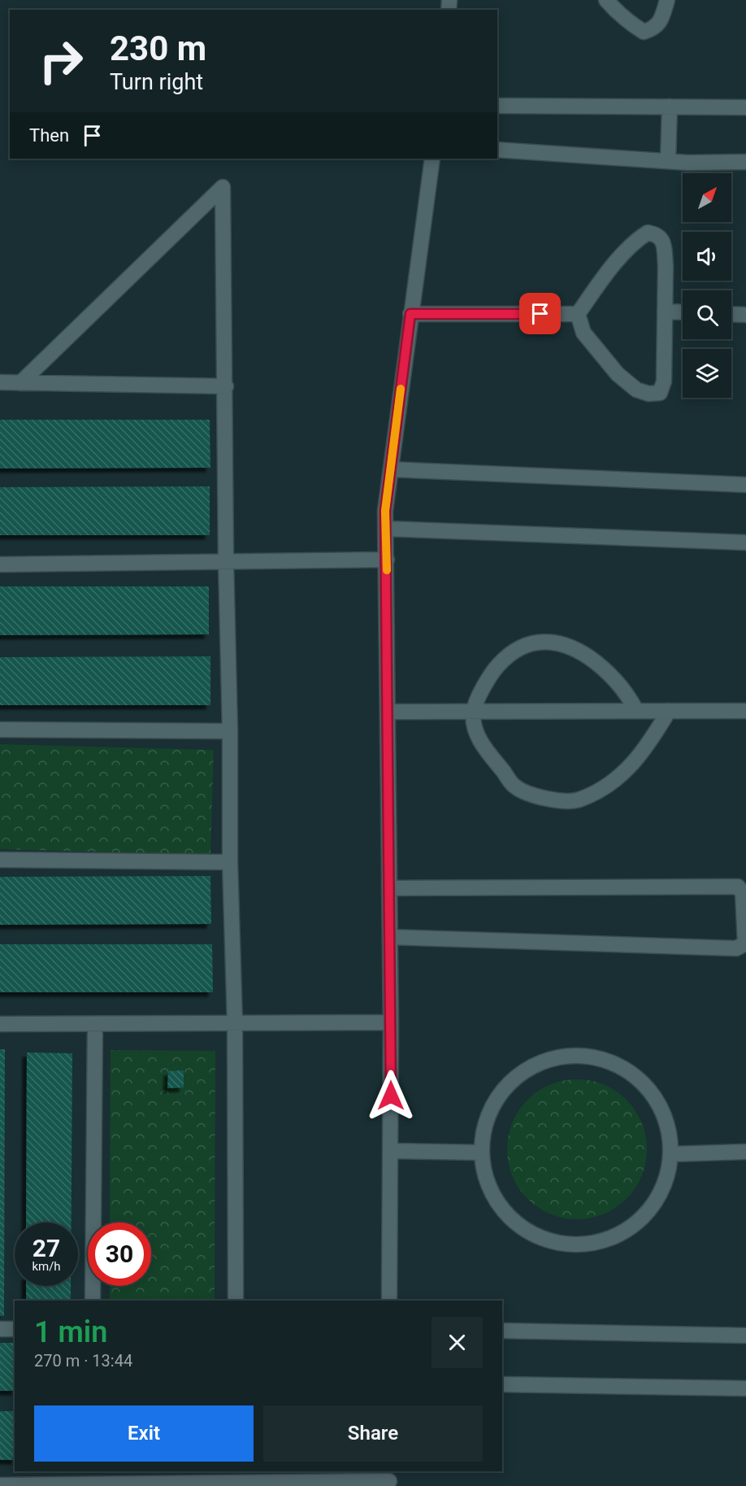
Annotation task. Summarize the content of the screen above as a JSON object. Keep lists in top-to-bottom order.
{
  "north": "top right",
  "page": {
    "turn": ["230 m", "Turn right"],
    "then": "Then",
    "speed": "27 km/h",
    "limit": "30",
    "heading": ["1 min", "270 m · 13:44"],
    "buttons": ["Exit", "Share"]
  }
}
